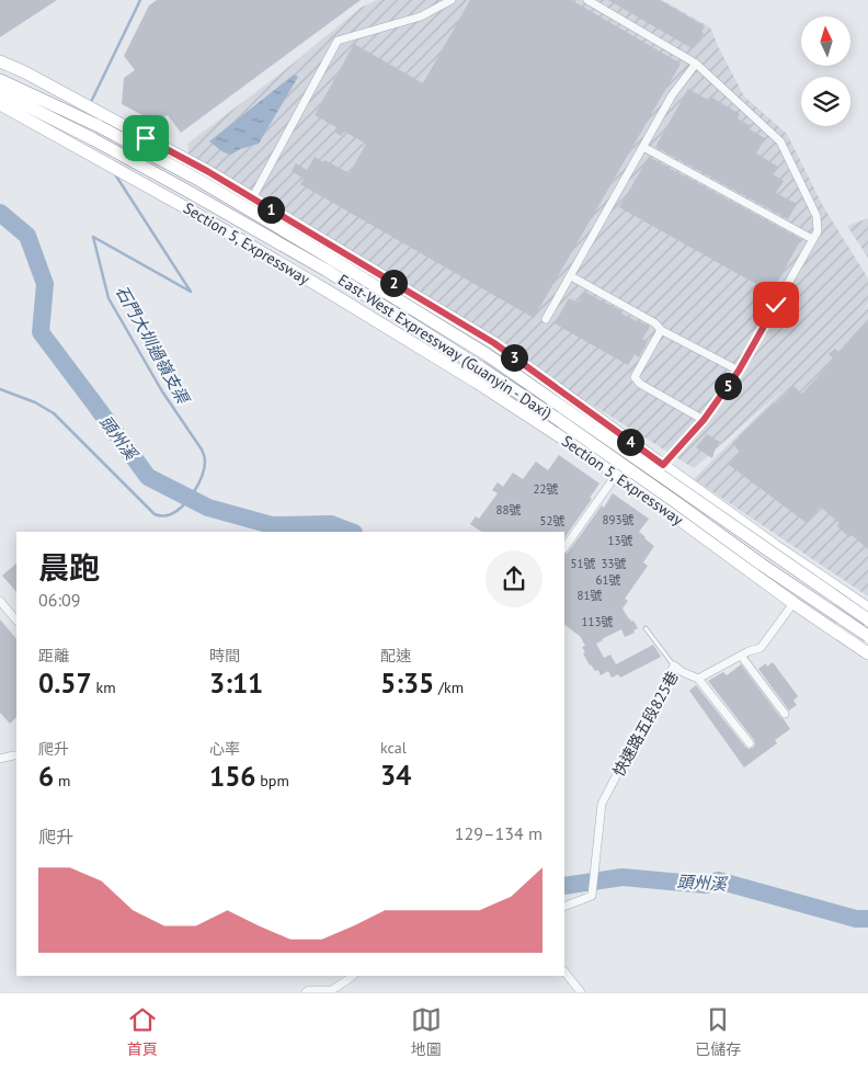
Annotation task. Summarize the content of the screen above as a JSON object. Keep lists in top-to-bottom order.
{
  "streets": {
    "main road": ["Section 5, Expressway", "East-West Expressway (Guanyin - Daxi)"],
    "street": ["快速路五段825巷"]
  },
  "crossings": [
    ["Section 5, Expressway", "快速路五段825巷"]
  ],
  "water": ["石門大圳過嶺支渠", "頭州溪"],
  "house_numbers": [
    "22號",
    "88號",
    "893號",
    "52號",
    "13號",
    "51號",
    "33號",
    "61號",
    "81號",
    "113號"
  ],
  "north": "top",
  "page": {
    "pins": [
      "1",
      "2",
      "3",
      "5",
      "4"
    ],
    "heading": ["晨跑", "06:09"],
    "stats": [
      ["距離", "0.57 km"],
      ["時間", "3:11"],
      ["配速", "5:35 /km"],
      ["爬升", "6 m"],
      ["心率", "156 bpm"],
      ["kcal", "34"]
    ],
    "chart": ["爬升", "129–134 m"],
    "tabs": ["首頁", "地圖", "已儲存"]
  }
}
